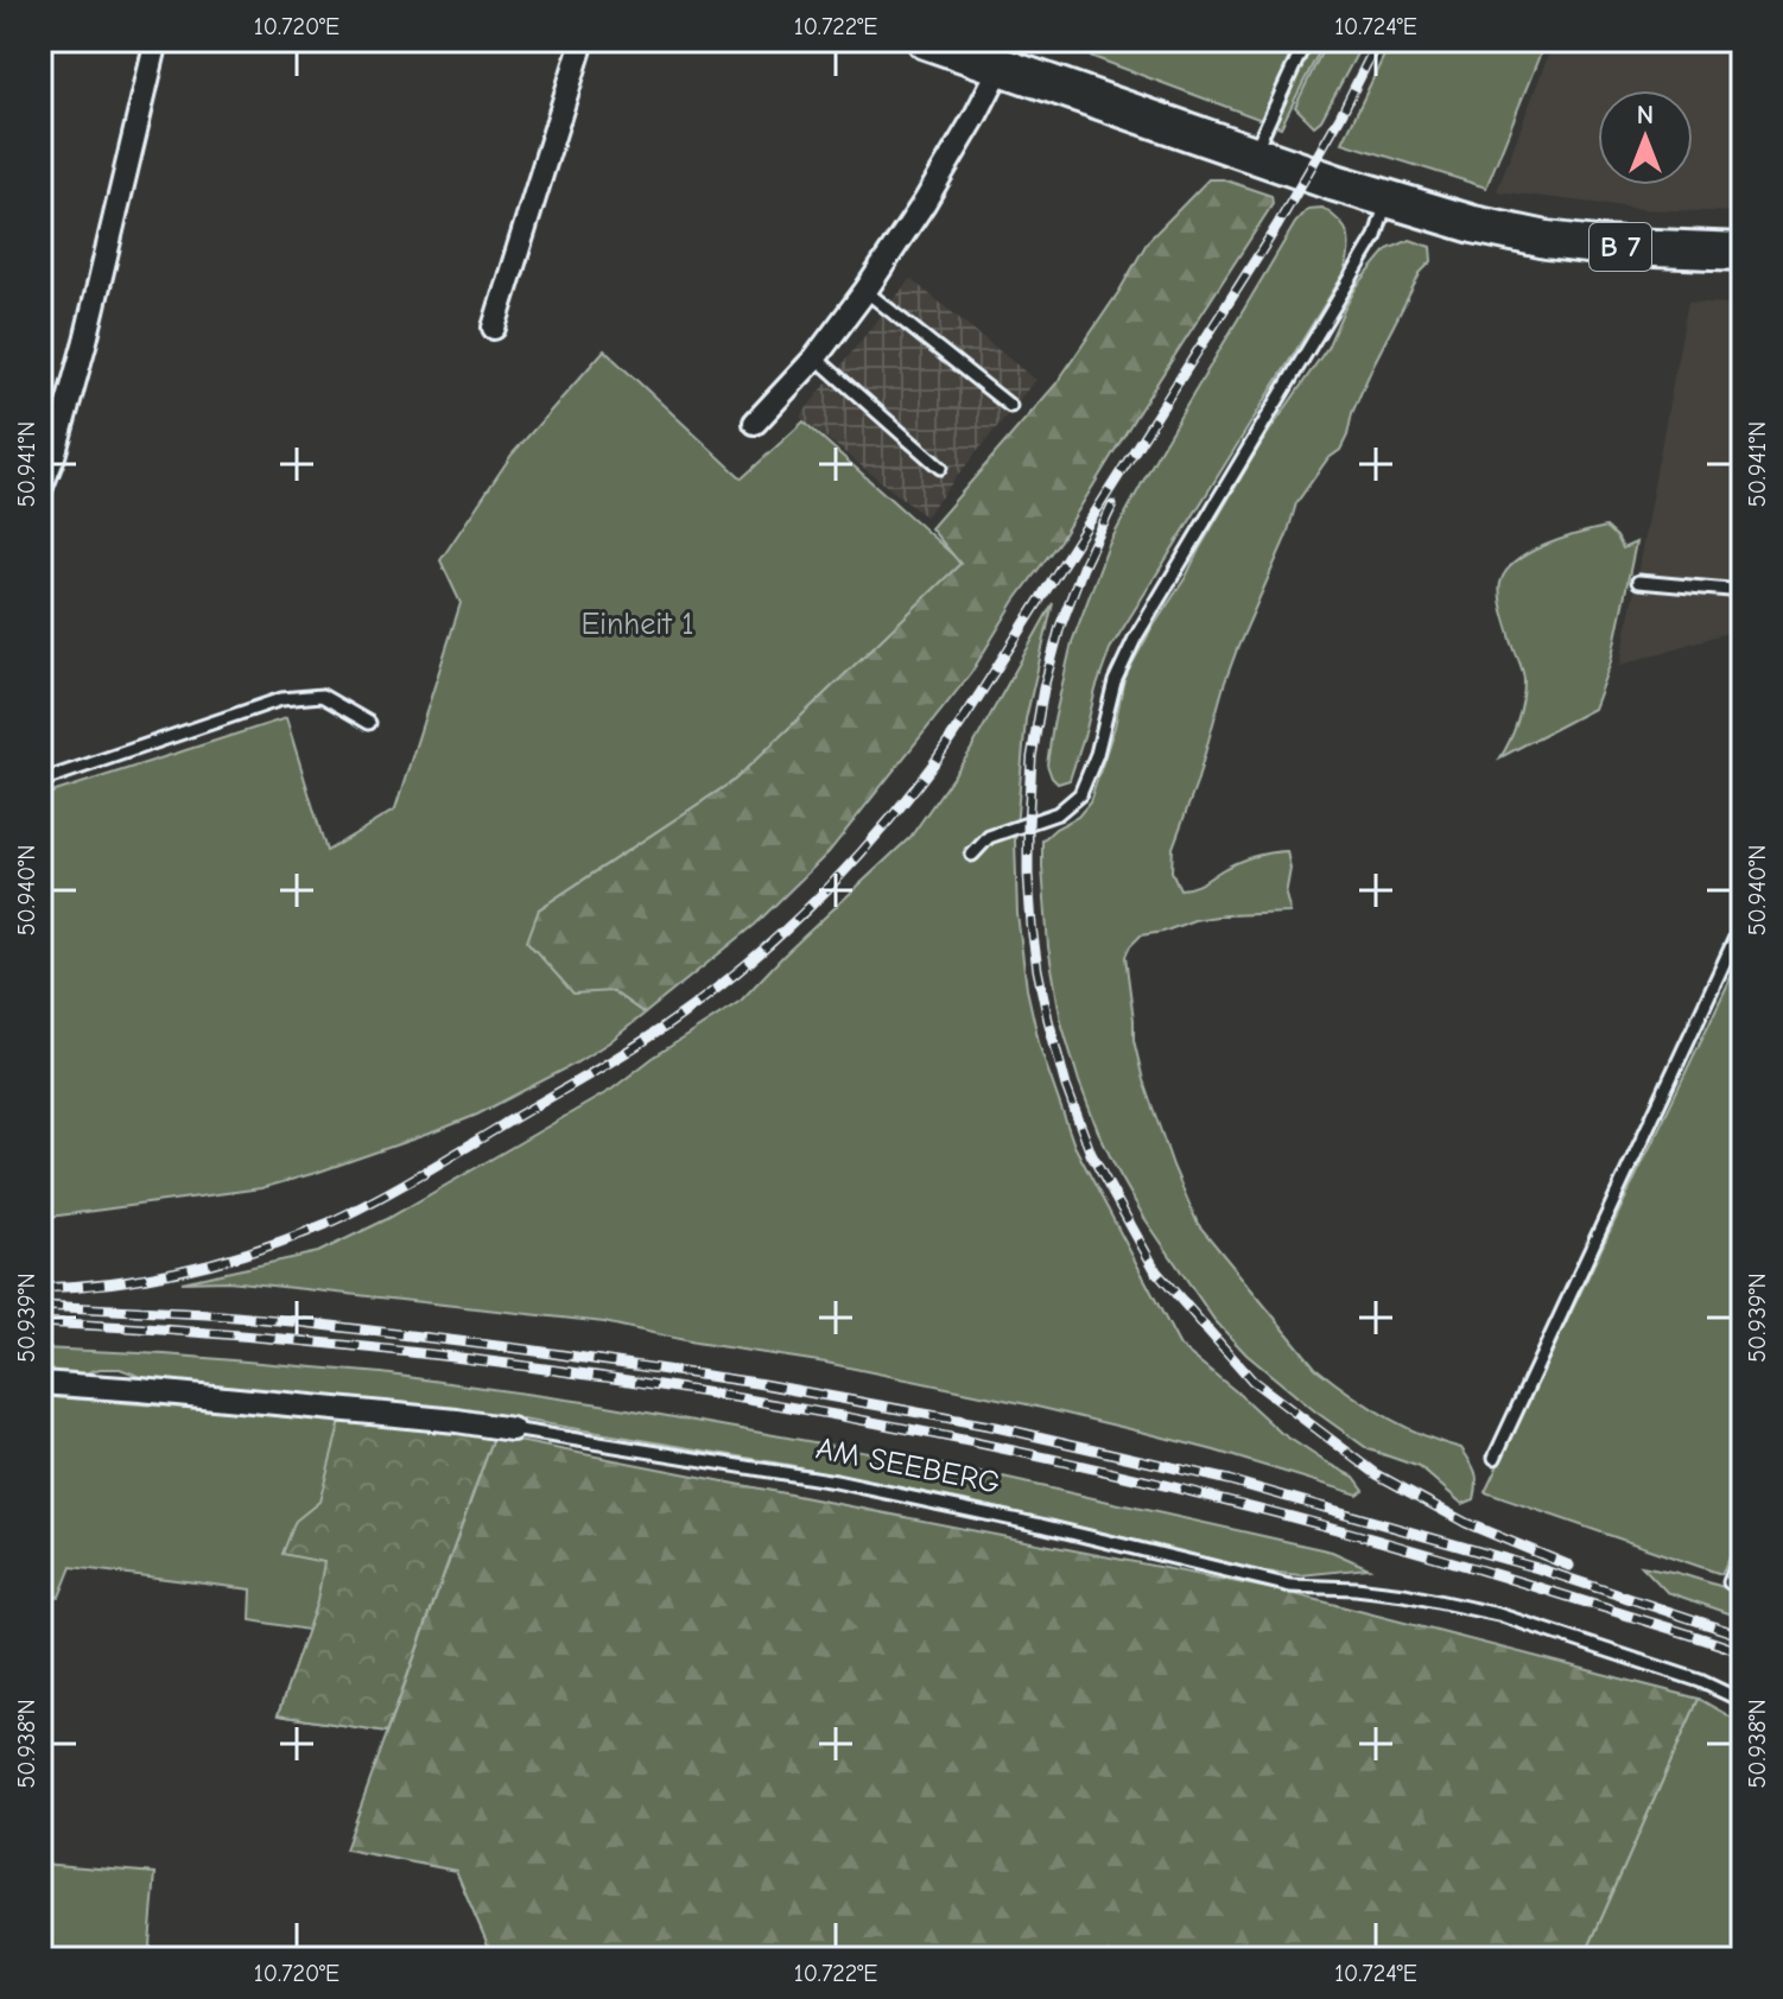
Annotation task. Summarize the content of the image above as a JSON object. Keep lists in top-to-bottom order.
{
  "streets": {
    "main road": ["B 7"],
    "street": ["AM SEEBERG"]
  },
  "parks": ["Einheit 1"],
  "north": "top",
  "coordinates": [
    "10.720°E",
    "10.722°E",
    "10.724°E",
    "50.941°N",
    "50.940°N",
    "50.939°N",
    "50.938°N"
  ]
}
